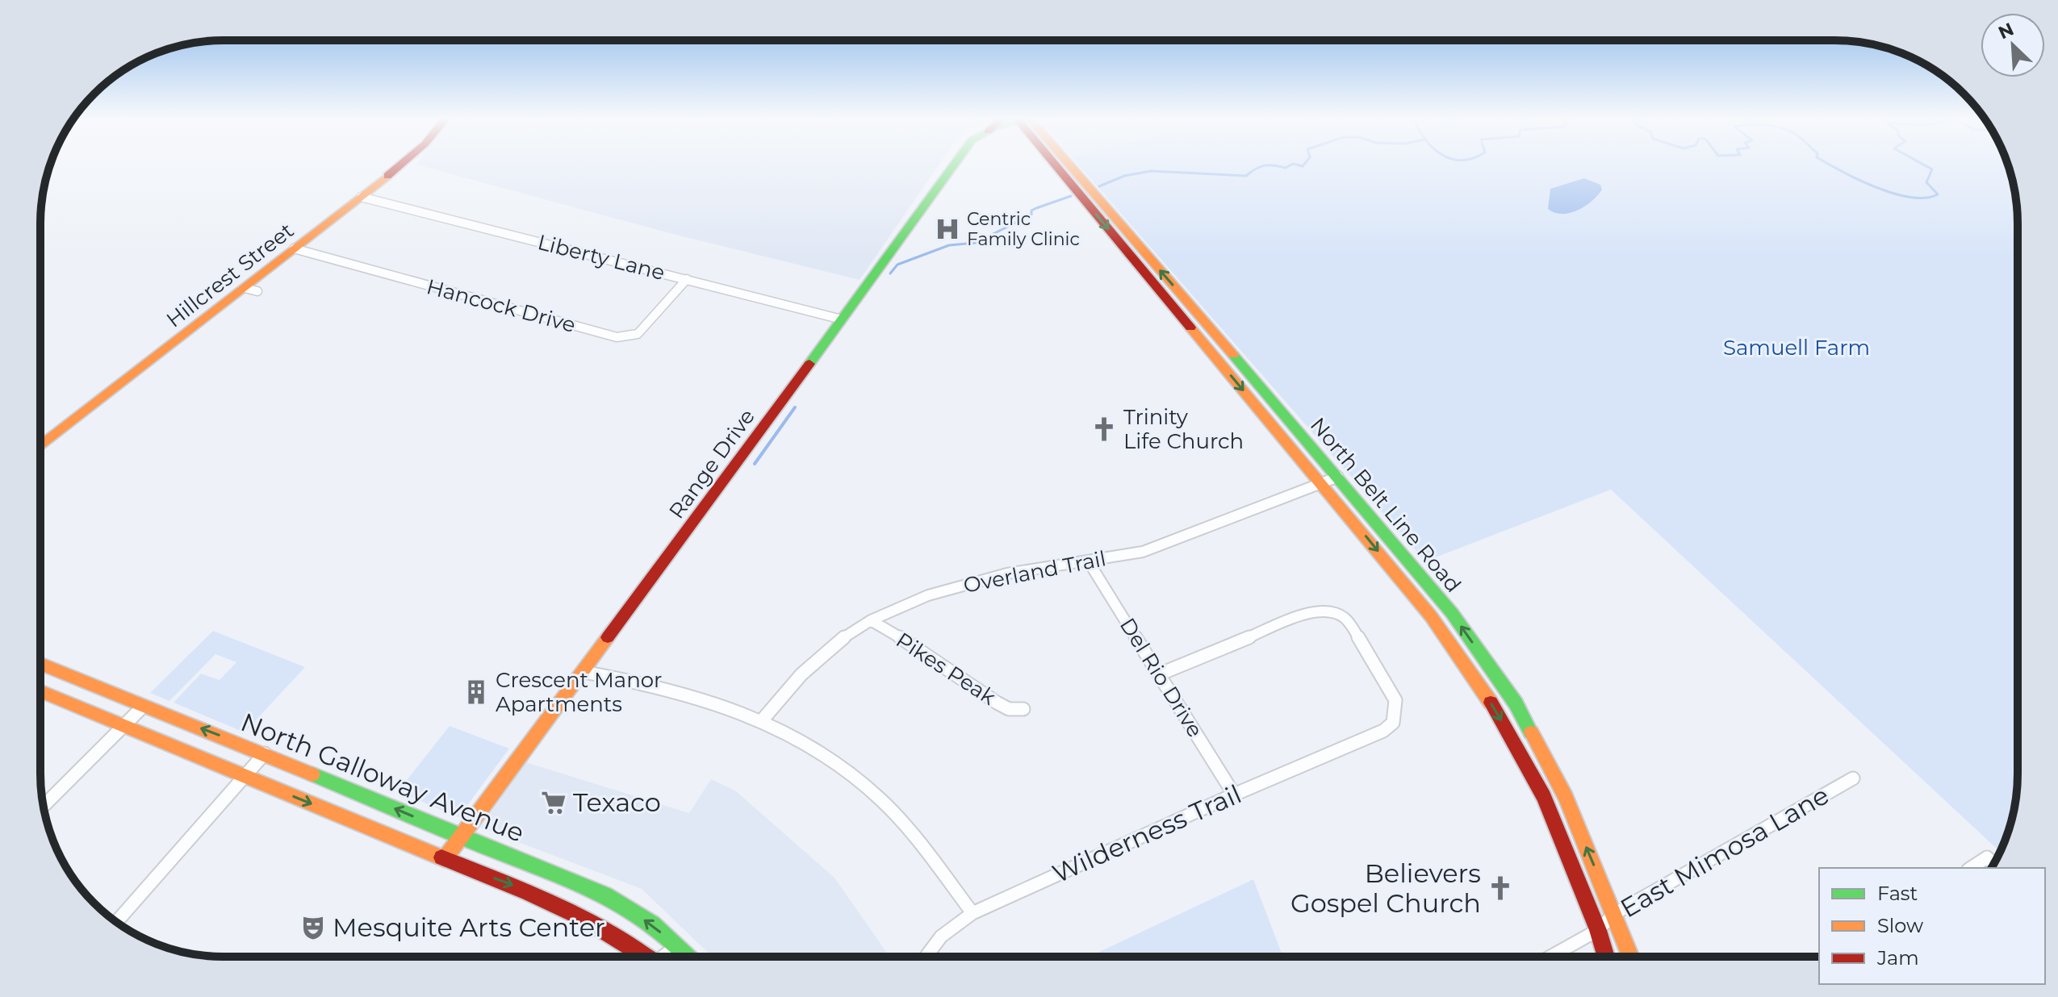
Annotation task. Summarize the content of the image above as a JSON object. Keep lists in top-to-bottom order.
{
  "streets": {
    "main road": [
      "Hillcrest Street",
      "Range Drive",
      "North Belt Line Road",
      "North Galloway Avenue"
    ],
    "street": [
      "Liberty Lane",
      "Hancock Drive",
      "Overland Trail",
      "Pikes Peak",
      "Del Rio Drive",
      "Wilderness Trail",
      "East Mimosa Lane"
    ]
  },
  "crossings": [
    ["Liberty Lane", "Hillcrest Street"],
    ["Liberty Lane", "Hancock Drive"],
    ["Liberty Lane", "Range Drive"],
    ["Hillcrest Street", "Hancock Drive"],
    ["Range Drive", "North Galloway Avenue"],
    ["North Belt Line Road", "Overland Trail"],
    ["North Belt Line Road", "East Mimosa Lane"],
    ["Overland Trail", "Pikes Peak"],
    ["Overland Trail", "Del Rio Drive"],
    ["Del Rio Drive", "Wilderness Trail"]
  ],
  "parks": ["Samuell Farm"],
  "places": {
    "hospital": ["Centric Family Clinic"],
    "church": ["Trinity Life Church", "Believers Gospel Church"],
    "building": ["Crescent Manor Apartments"],
    "supermarket": ["Texaco"],
    "theatre": ["Mesquite Arts Center"]
  },
  "legend": ["Fast", "Slow", "Jam"],
  "north": "top left"
}
